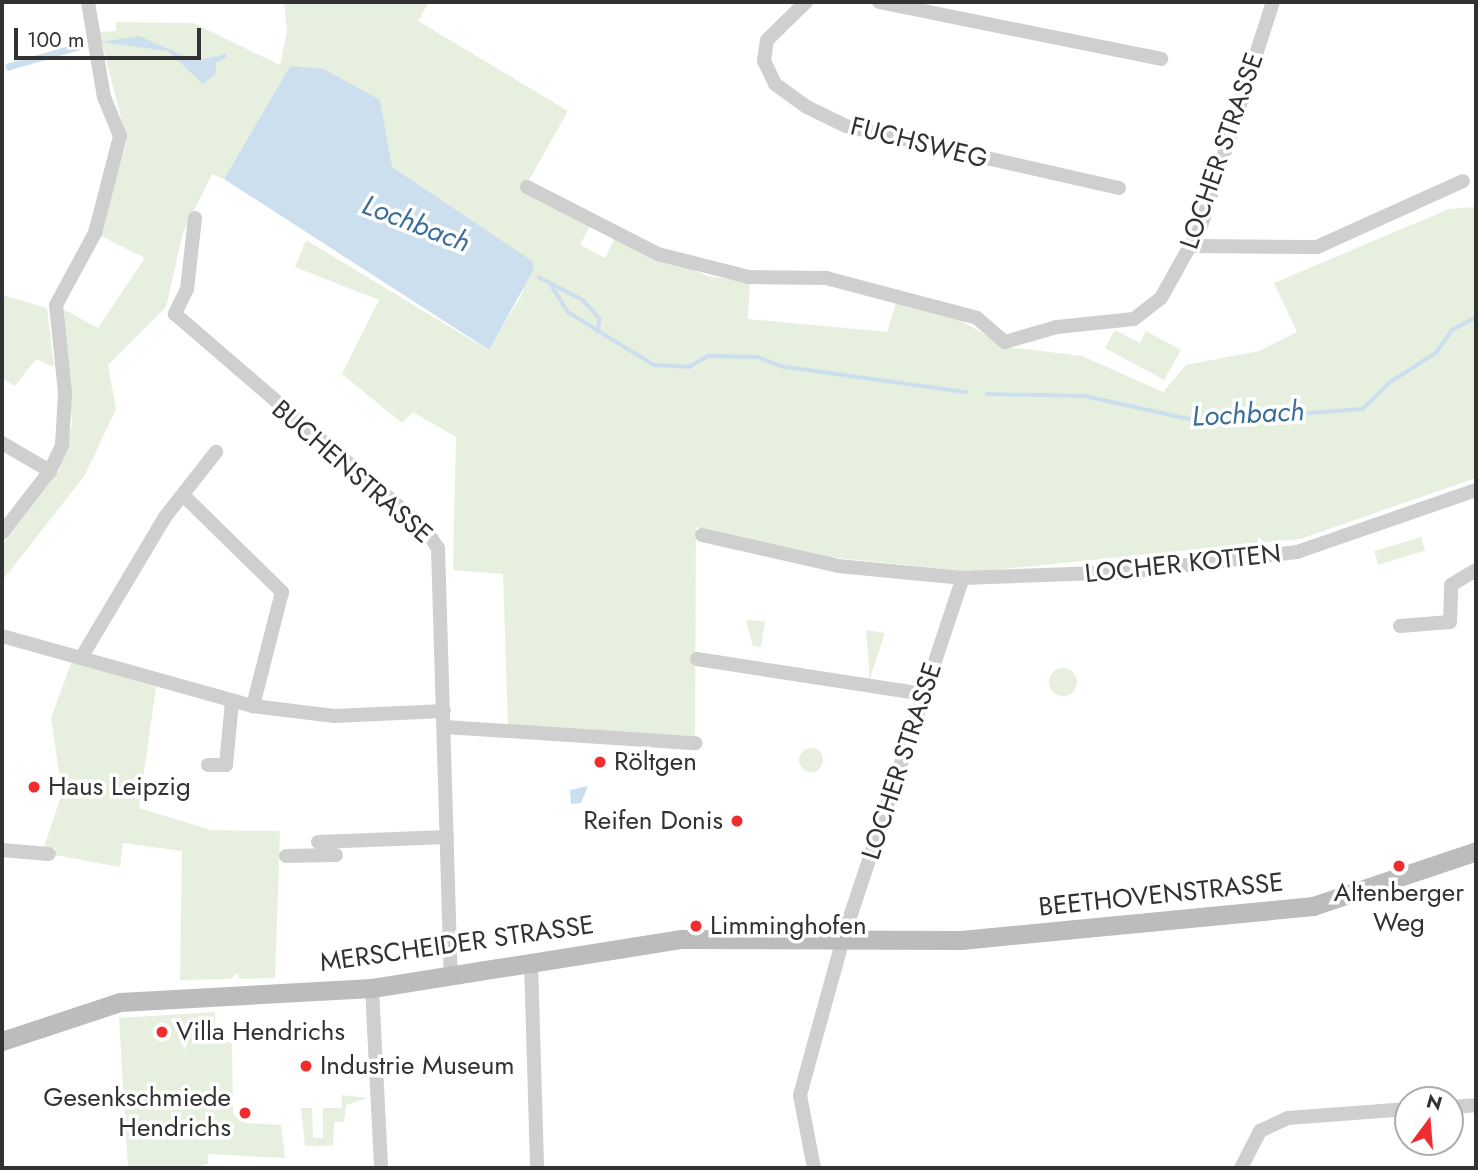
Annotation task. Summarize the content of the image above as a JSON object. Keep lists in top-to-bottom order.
{
  "streets": {
    "main road": ["BEETHOVENSTRASSE", "MERSCHEIDER STRASSE"],
    "street": [
      "FUCHSWEG",
      "LOCHER STRASSE",
      "BUCHENSTRASSE",
      "LOCHER KOTTEN"
    ]
  },
  "crossings": [
    ["LOCHER STRASSE", "LOCHER KOTTEN"],
    ["LOCHER STRASSE", "BEETHOVENSTRASSE"],
    ["LOCHER STRASSE", "MERSCHEIDER STRASSE"],
    ["BUCHENSTRASSE", "MERSCHEIDER STRASSE"],
    ["BEETHOVENSTRASSE", "MERSCHEIDER STRASSE"]
  ],
  "water": ["Lochbach"],
  "places": [
    "Röltgen",
    "Haus Leipzig",
    "Reifen Donis",
    "Altenberger Weg",
    "Limminghofen",
    "Villa Hendrichs",
    "Industrie Museum",
    "Gesenkschmiede Hendrichs"
  ],
  "scale_bar": "100 m",
  "north": "top"
}
